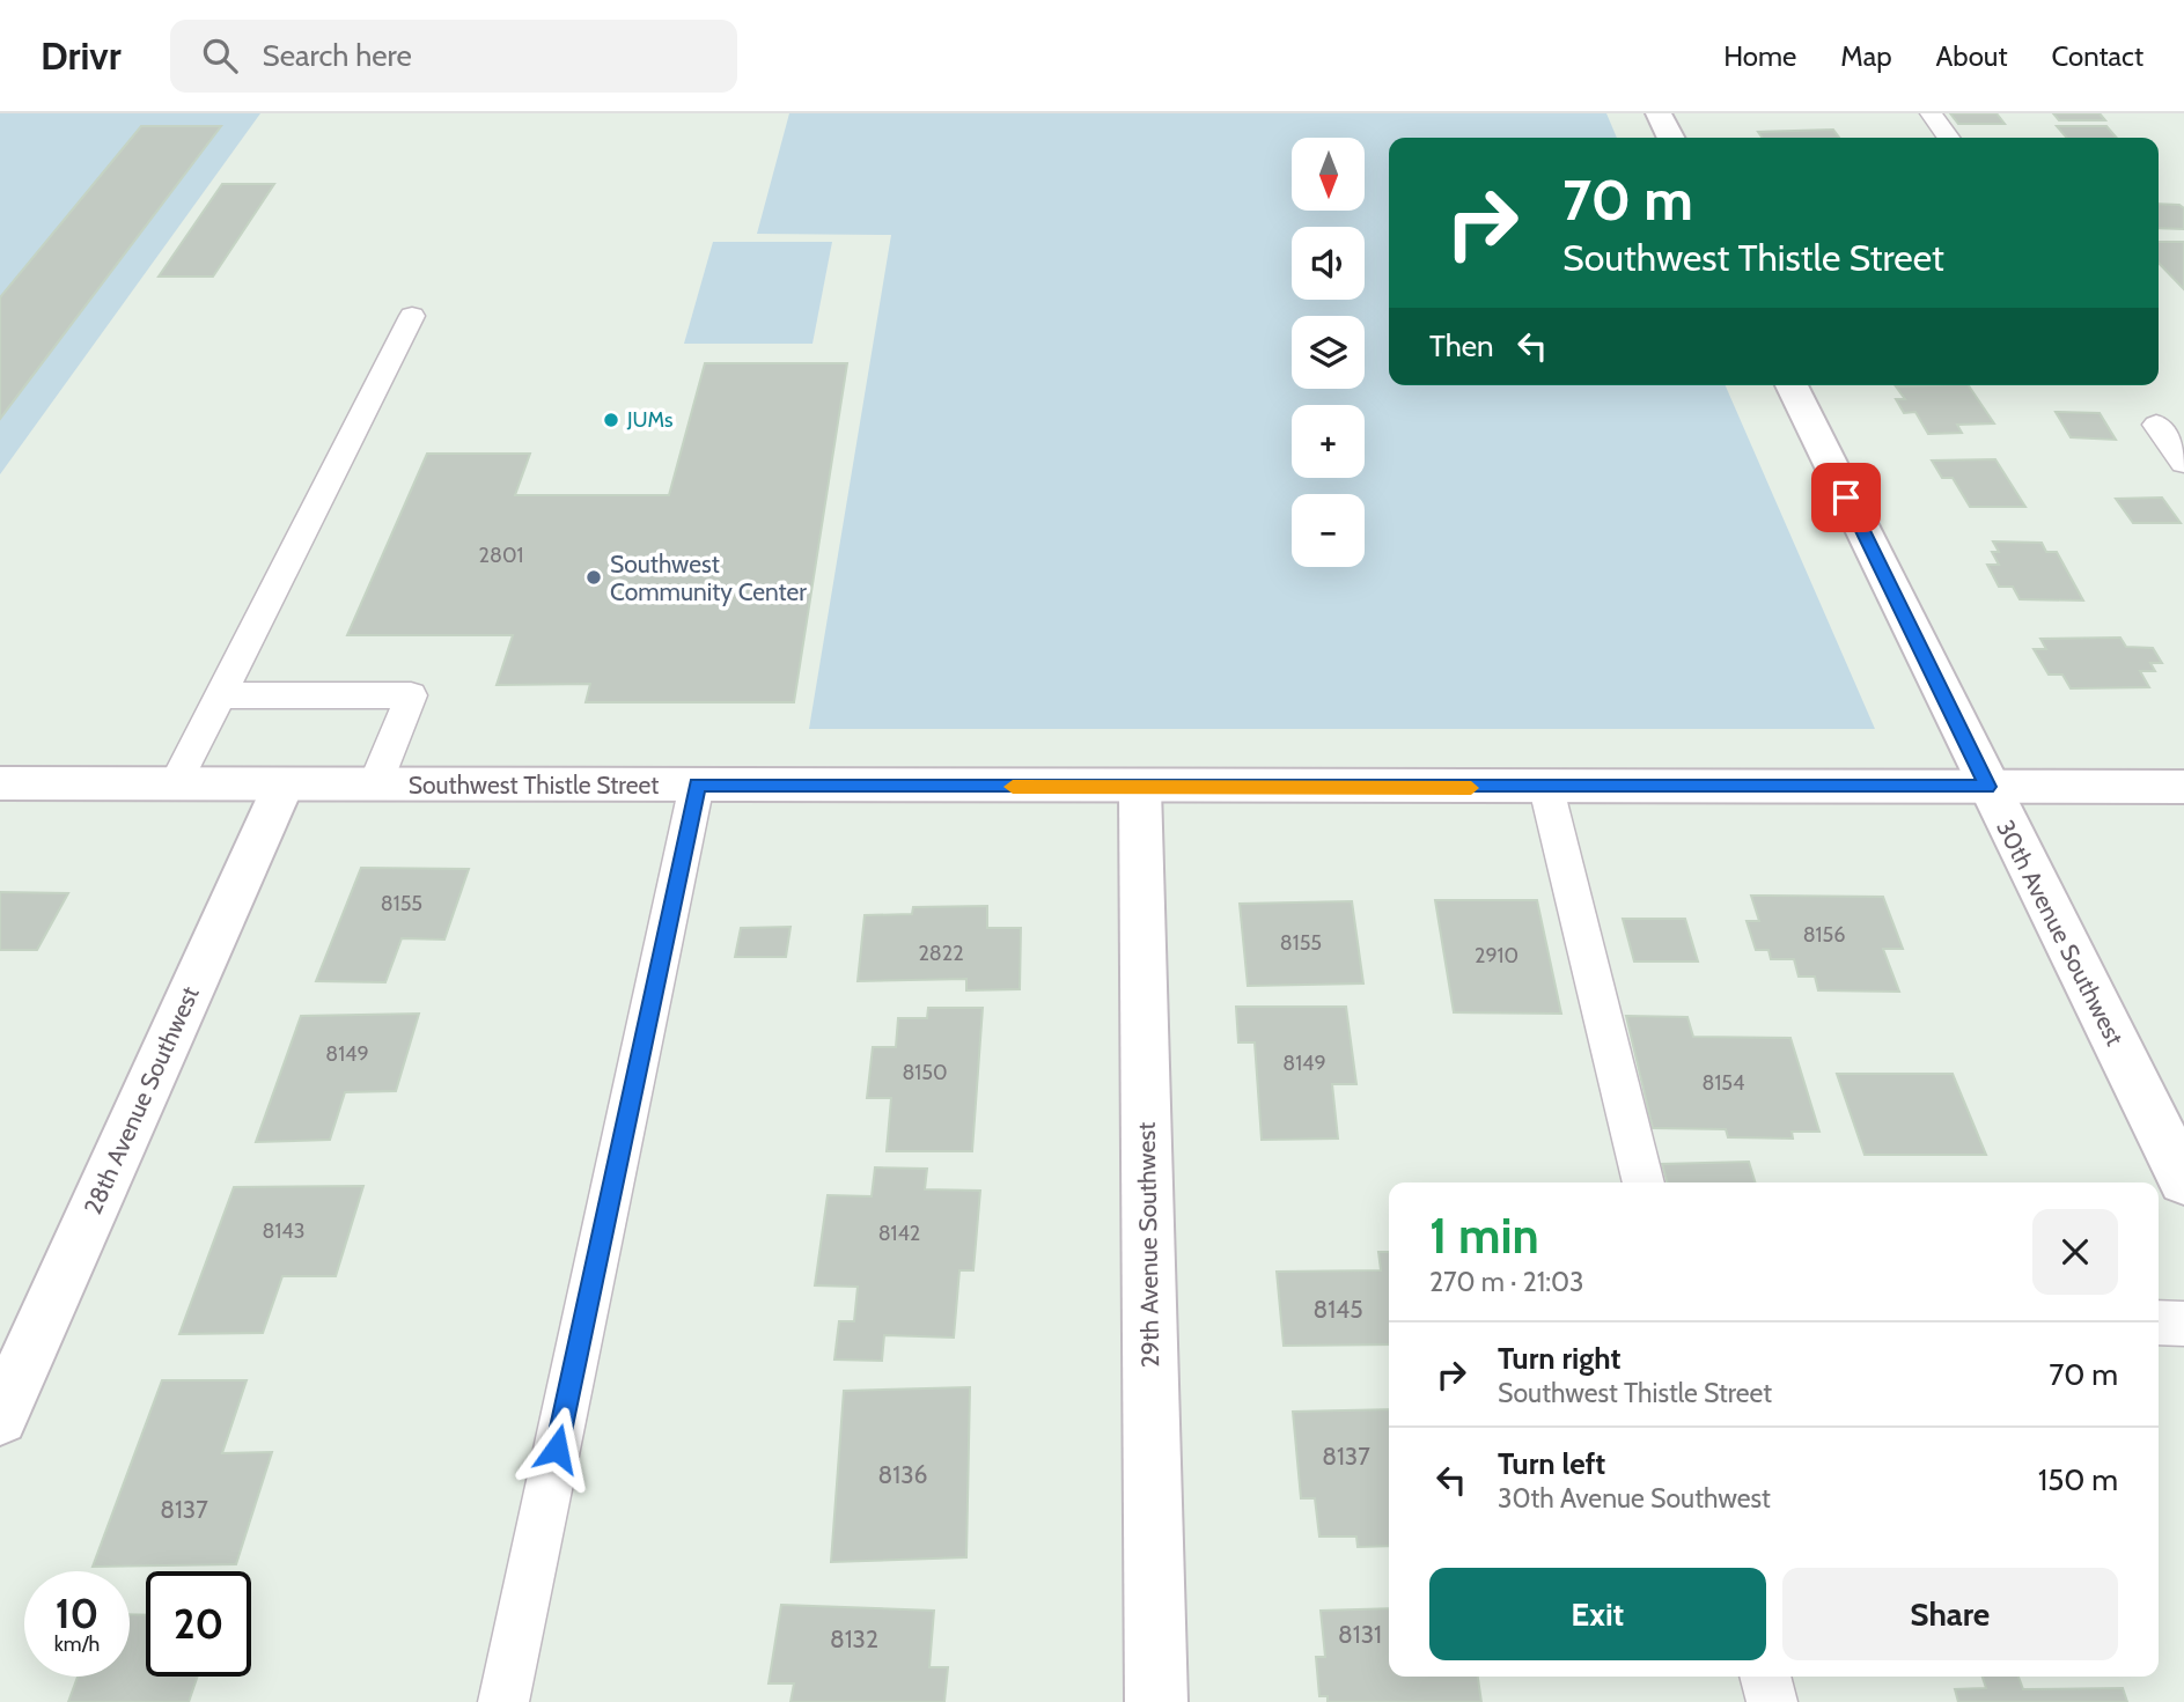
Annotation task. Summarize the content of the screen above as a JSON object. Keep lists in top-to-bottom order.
{
  "streets": {
    "street": [
      "Southwest Thistle Street",
      "30th Avenue Southwest",
      "28th Avenue Southwest",
      "29th Avenue Southwest"
    ]
  },
  "crossings": [
    ["Southwest Thistle Street", "30th Avenue Southwest"],
    ["Southwest Thistle Street", "28th Avenue Southwest"],
    ["Southwest Thistle Street", "29th Avenue Southwest"]
  ],
  "places": ["JUMs", "Southwest Community Center"],
  "house_numbers": [
    "2801",
    "8155",
    "8156",
    "8155",
    "2822",
    "2910",
    "8149",
    "8149",
    "8150",
    "8154",
    "8143",
    "8142",
    "8145",
    "8137",
    "8136",
    "8137",
    "8131",
    "8132"
  ],
  "north": "bottom",
  "page": {
    "header": "Drivr",
    "search": "Search here",
    "nav": [
      "Home",
      "Map",
      "About",
      "Contact"
    ],
    "map_buttons": ["+", "−"],
    "turn": ["70 m", "Southwest Thistle Street"],
    "then": "Then",
    "heading": ["1 min", "270 m · 21:03"],
    "list": [
      {
        "name": "Turn right",
        "note": "Southwest Thistle Street",
        "value": "70 m"
      },
      {
        "name": "Turn left",
        "note": "30th Avenue Southwest",
        "value": "150 m"
      }
    ],
    "buttons": ["Exit", "Share"],
    "speed": "10 km/h",
    "limit": "20"
  }
}
